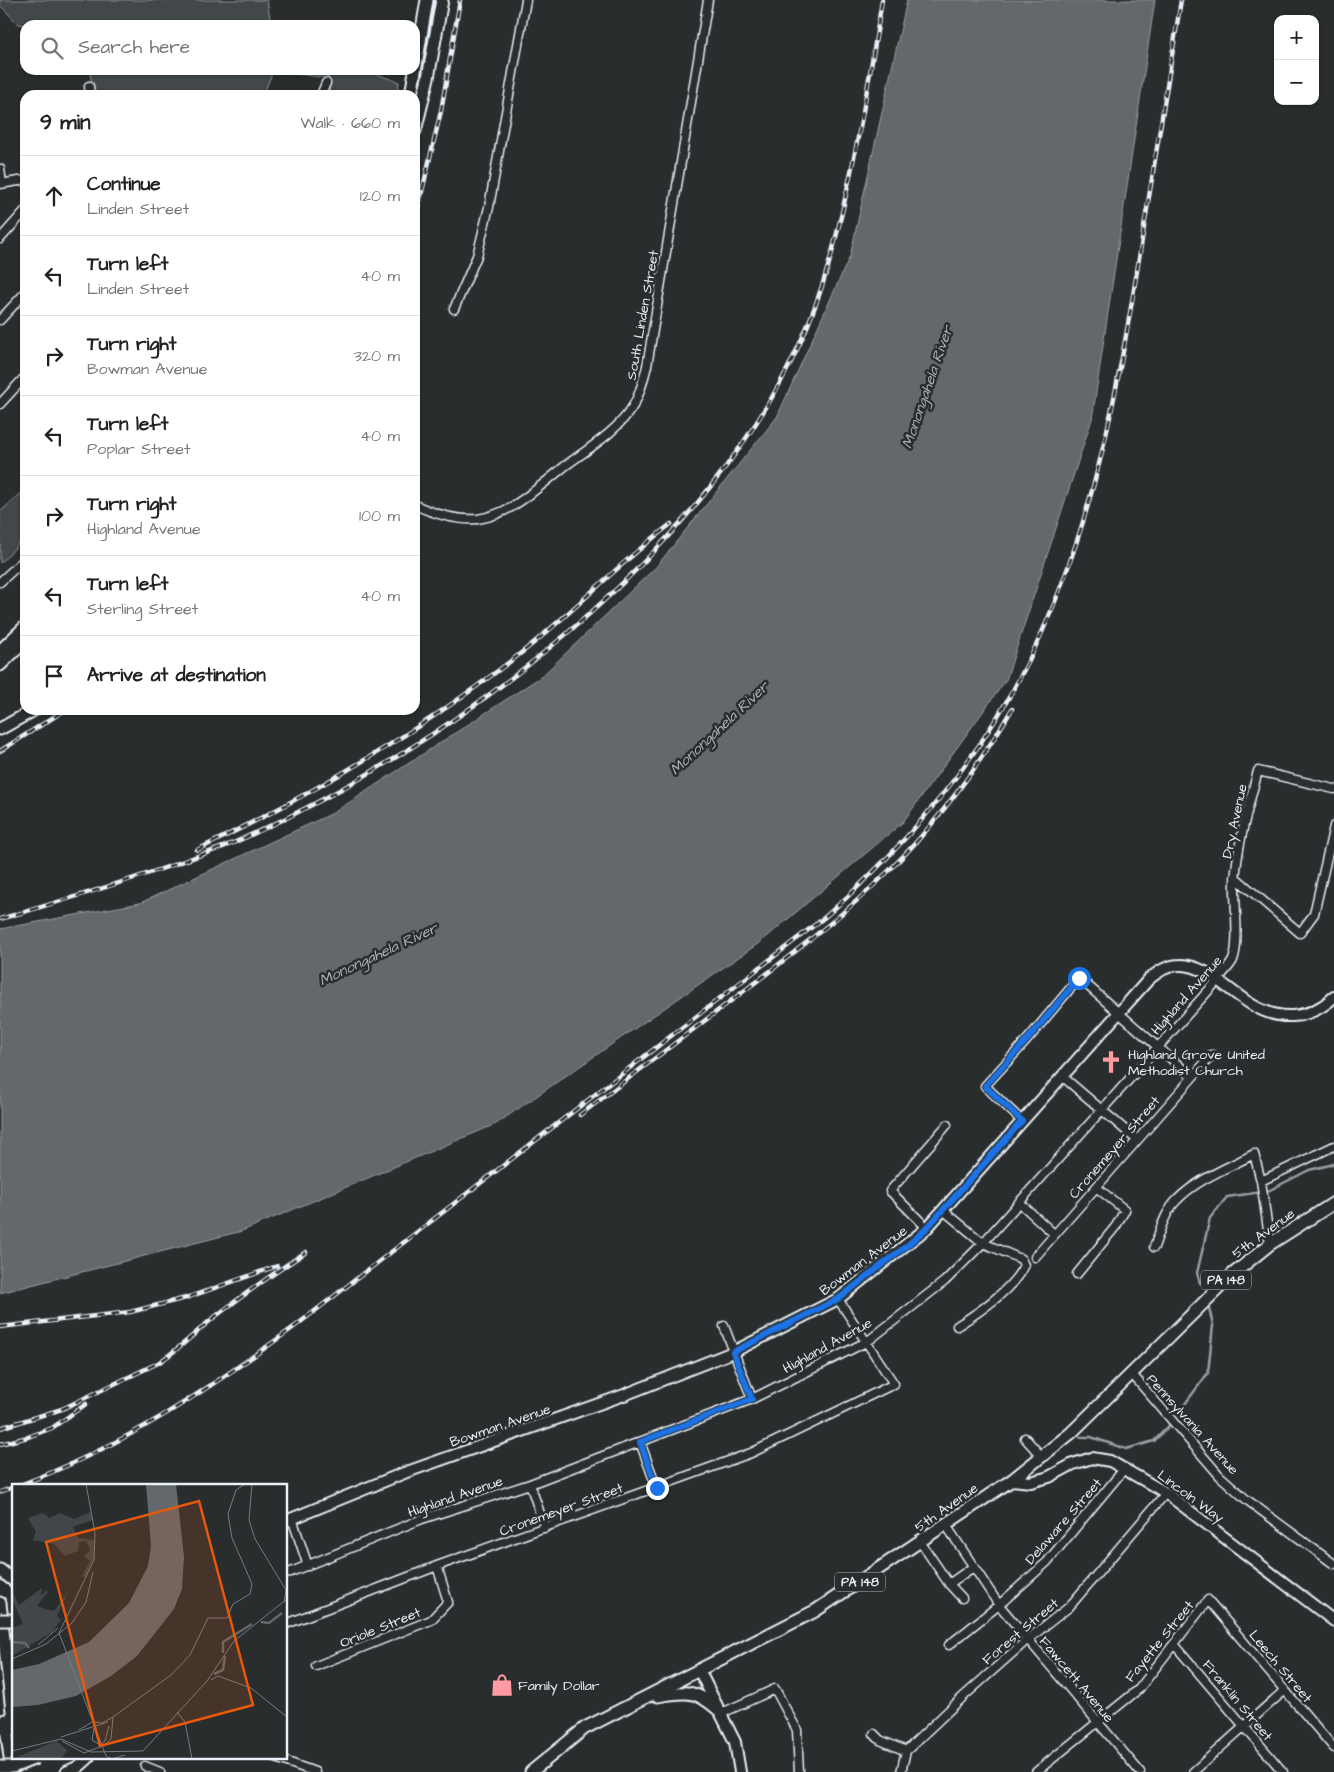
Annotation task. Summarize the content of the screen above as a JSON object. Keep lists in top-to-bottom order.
{
  "streets": {
    "main road": [
      "5th Avenue",
      "Bowman Avenue",
      "PA 148",
      "Lincoln Way"
    ],
    "street": [
      "South Linden Street",
      "Dry Avenue",
      "Highland Avenue",
      "Cronemeyer Street",
      "Pennsylvania Avenue",
      "Delaware Street",
      "Oriole Street",
      "Forest Street",
      "Fayette Street",
      "Leech Street",
      "Fawcett Avenue",
      "Franklin Street"
    ]
  },
  "crossings": [
    ["Dry Avenue", "Highland Avenue"],
    ["Highland Avenue", "Cronemeyer Street"],
    ["Highland Avenue", "Bowman Avenue"],
    ["Cronemeyer Street", "Oriole Street"],
    ["5th Avenue", "Pennsylvania Avenue"],
    ["5th Avenue", "Lincoln Way"],
    ["5th Avenue", "Fawcett Avenue"],
    ["Lincoln Way", "Delaware Street"],
    ["Lincoln Way", "Forest Street"],
    ["Delaware Street", "Fawcett Avenue"],
    ["Forest Street", "Fawcett Avenue"],
    ["Fayette Street", "Leech Street"],
    ["Fayette Street", "Fawcett Avenue"],
    ["Fayette Street", "Franklin Street"]
  ],
  "water": ["Monongahela River"],
  "places": {
    "church": ["Highland Grove United Methodist Church"],
    "shop": ["Family Dollar"]
  },
  "page": {
    "map_buttons": ["+", "−"],
    "search": "Search here",
    "heading": ["9 min", "Walk · 660 m"],
    "list": [
      ["Continue", "Linden Street", "120 m"],
      ["Turn left", "Linden Street", "40 m"],
      ["Turn right", "Bowman Avenue", "320 m"],
      ["Turn left", "Poplar Street", "40 m"],
      ["Turn right", "Highland Avenue", "100 m"],
      ["Turn left", "Sterling Street", "40 m"],
      "Arrive at destination"
    ]
  }
}
